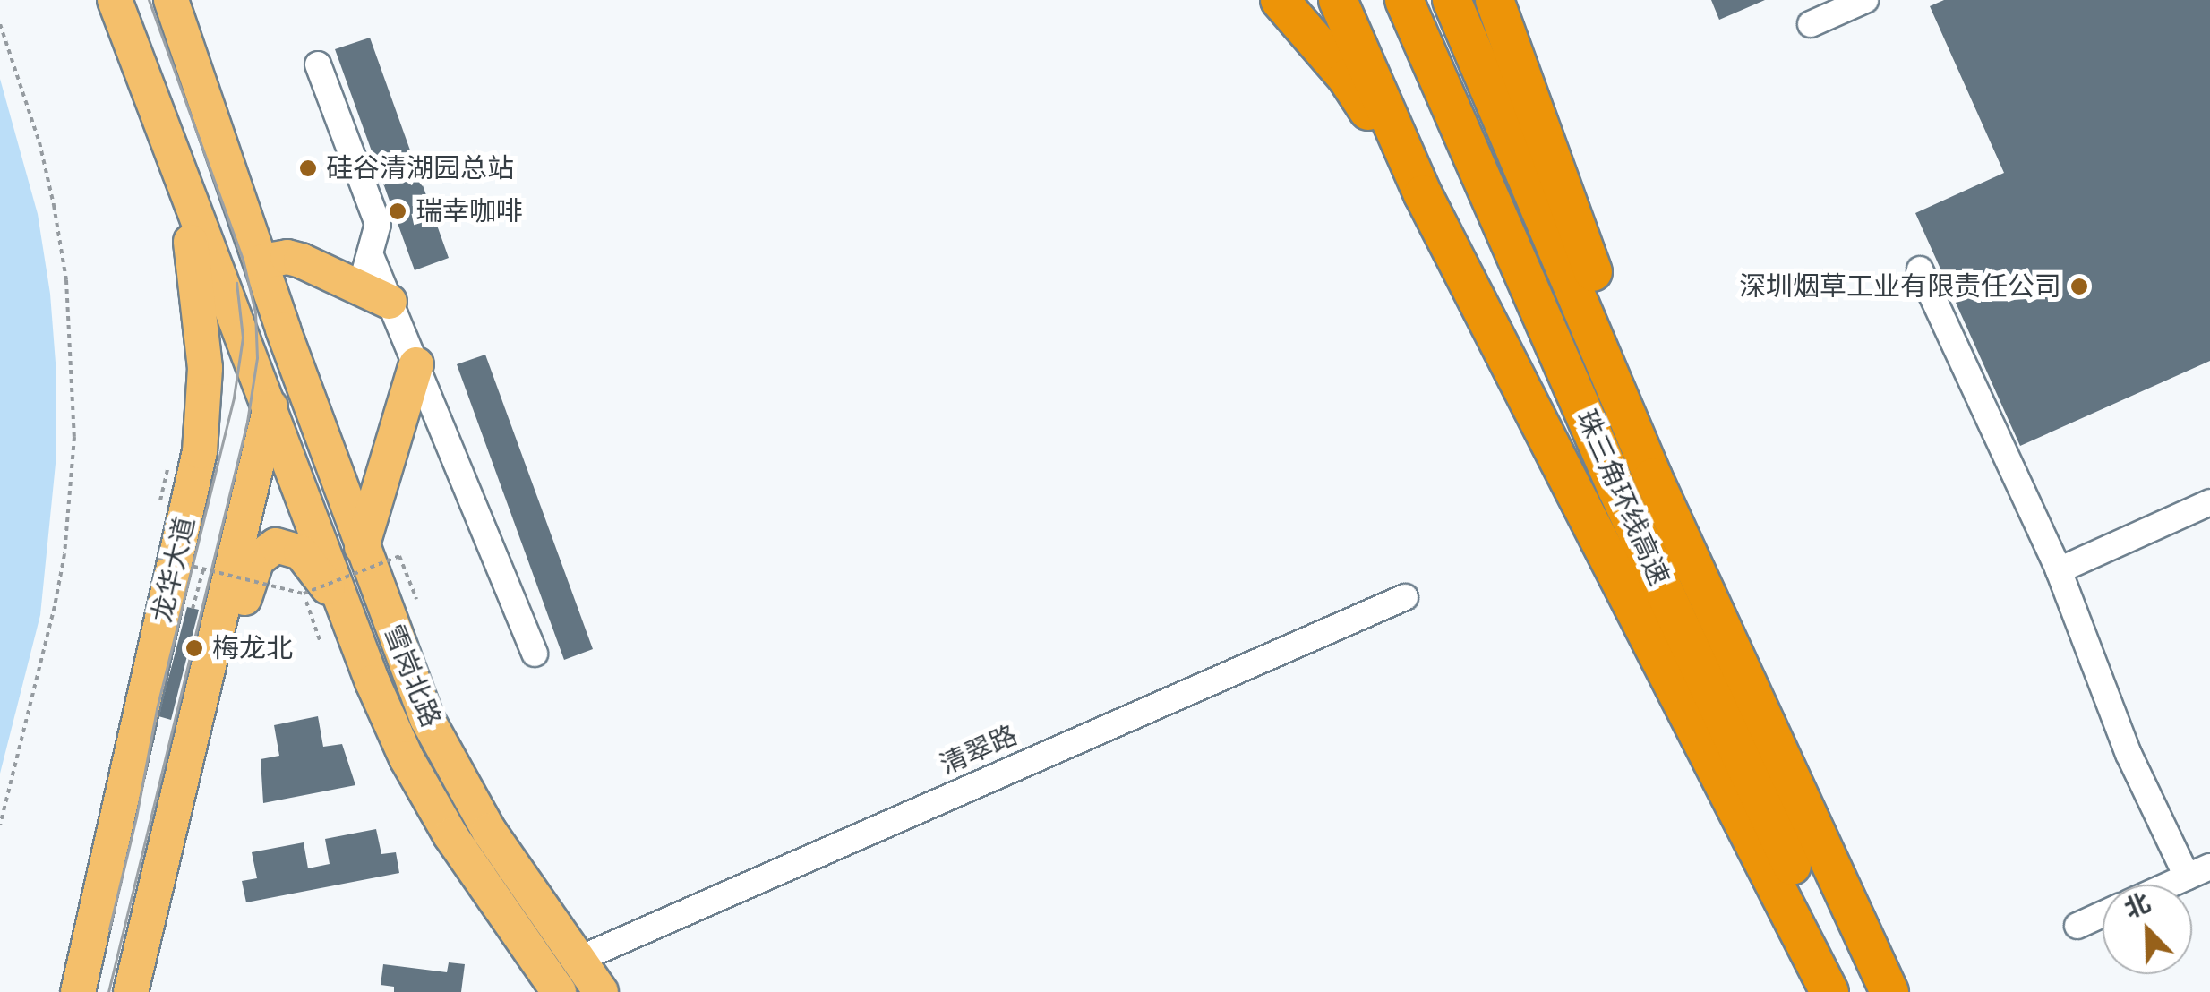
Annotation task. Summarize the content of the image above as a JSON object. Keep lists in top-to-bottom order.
{
  "streets": {
    "highway": ["珠三角环线高速"],
    "main road": ["龙华大道", "雪岗北路"],
    "street": ["清翠路"]
  },
  "crossings": [
    ["龙华大道", "雪岗北路"],
    ["雪岗北路", "清翠路"]
  ],
  "places": [
    "硅谷清湖园总站",
    "瑞幸咖啡",
    "深圳烟草工业有限责任公司",
    "梅龙北"
  ],
  "north": "top left"
}
